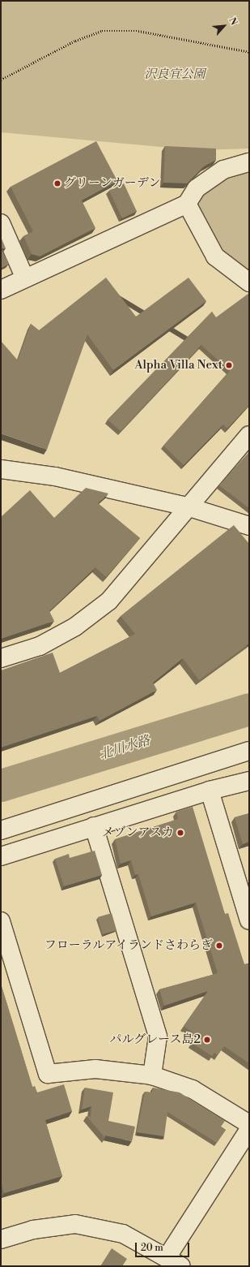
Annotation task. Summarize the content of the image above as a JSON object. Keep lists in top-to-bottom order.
{
  "water": ["北川水路"],
  "parks": ["沢良宜公園"],
  "places": [
    "グリーンガーデン",
    "Alpha Villa Next",
    "メゾンアスカ",
    "フローラルアイランドさわらぎ",
    "パルグレース島2"
  ],
  "scale_bar": "20 m",
  "north": "top right"
}
